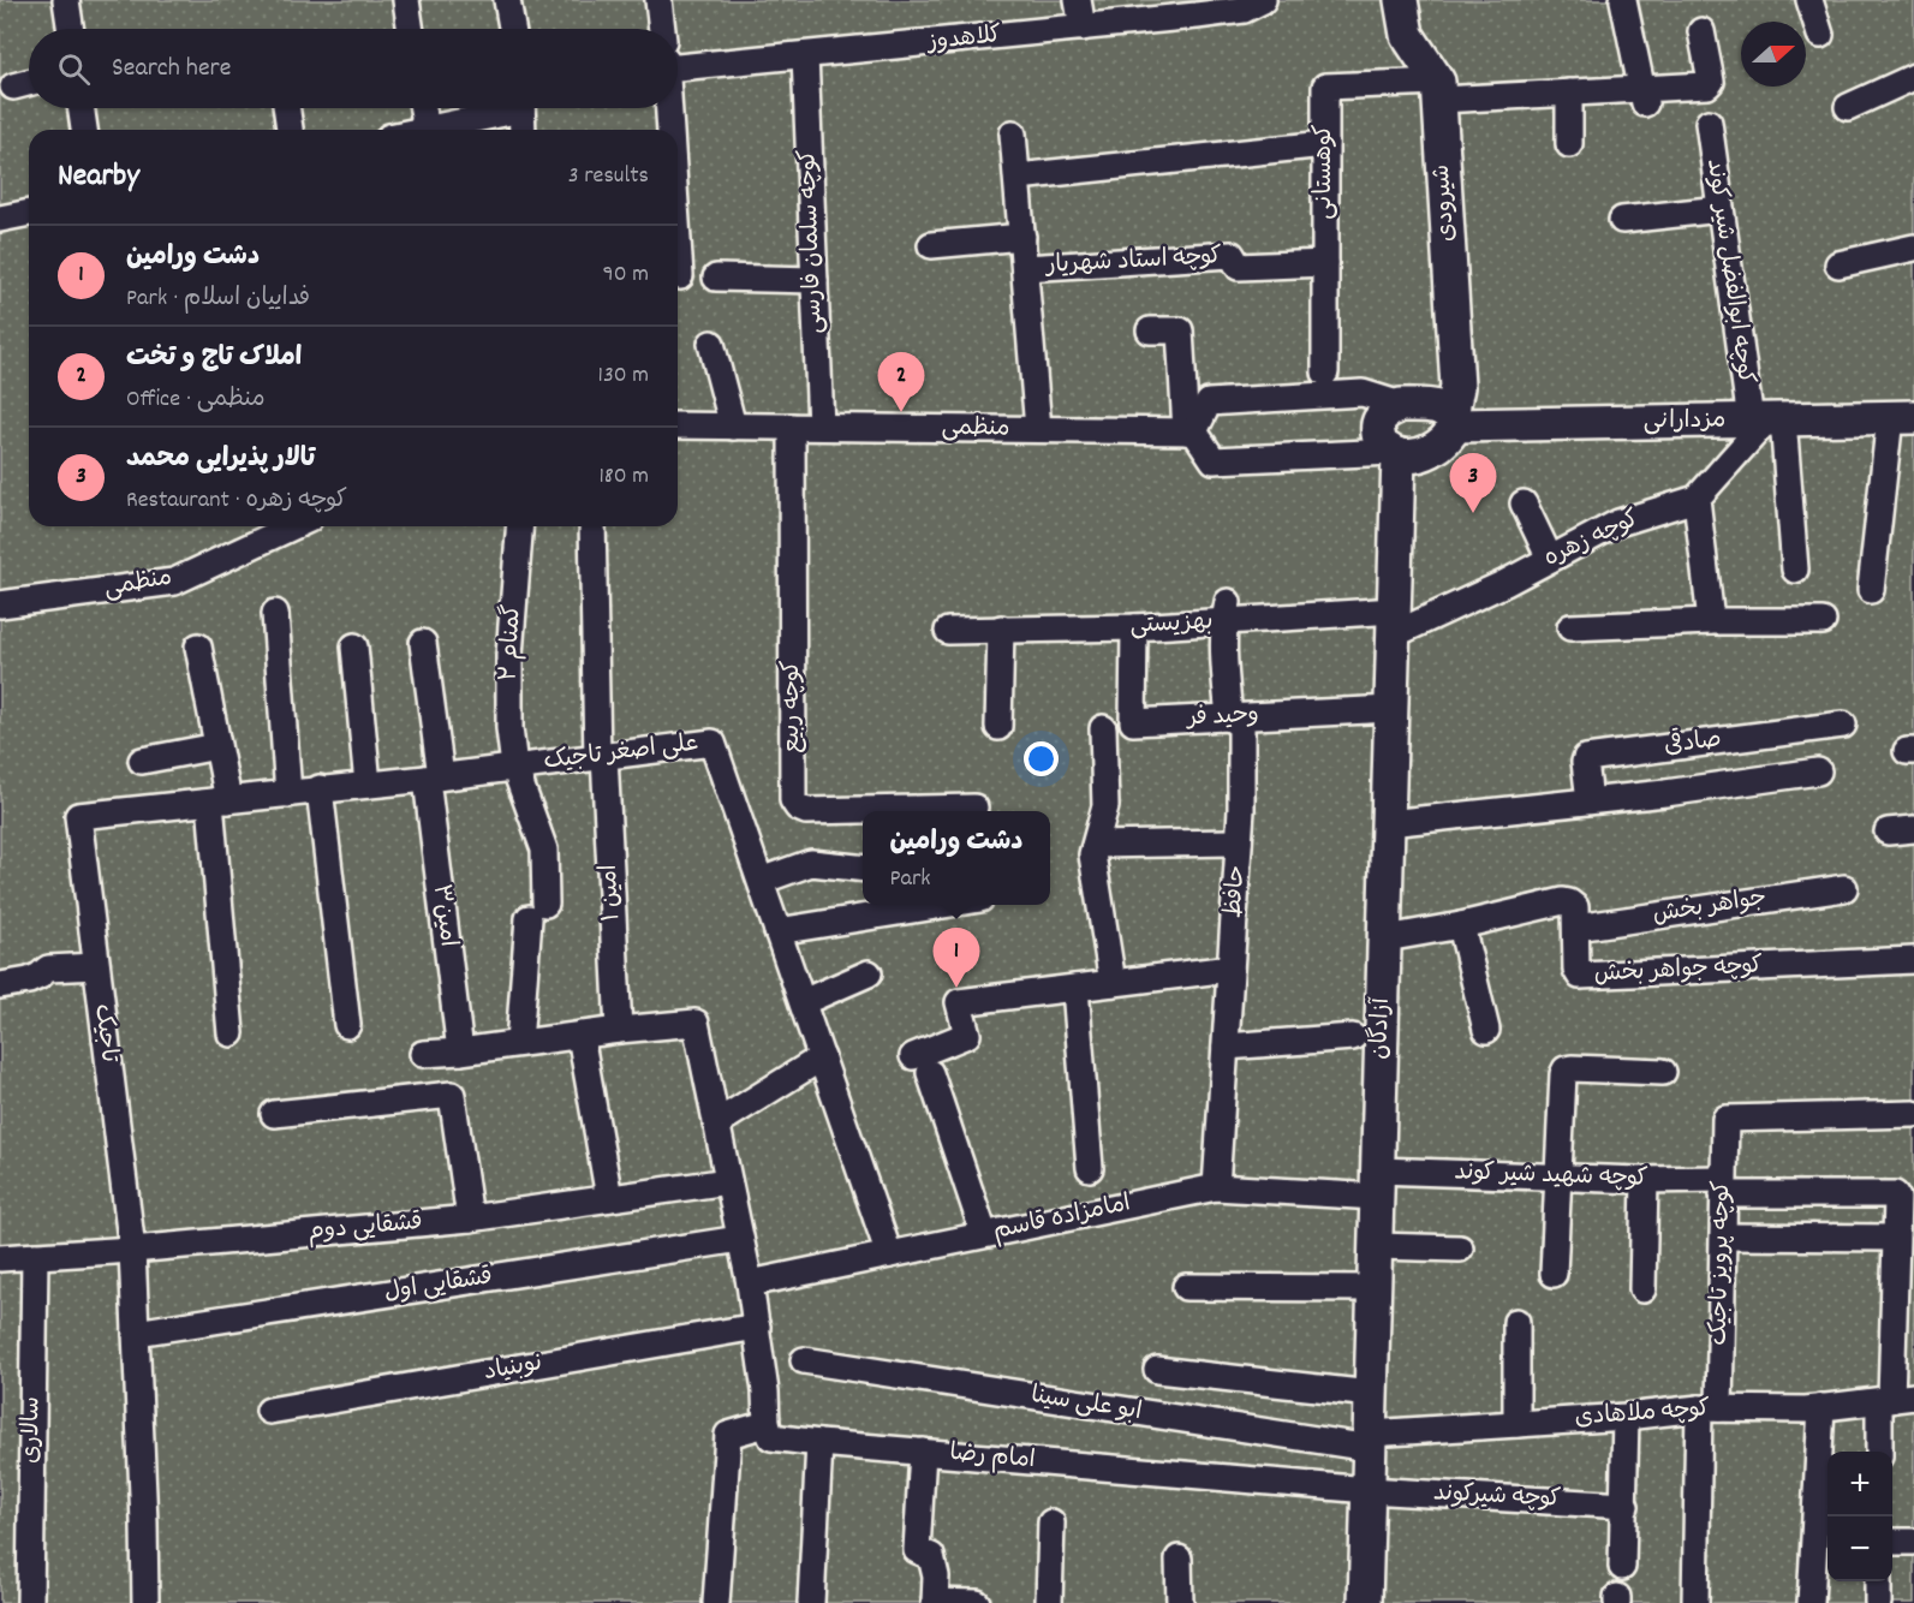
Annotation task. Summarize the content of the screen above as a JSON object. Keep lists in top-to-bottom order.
{
  "streets": {
    "main road": ["شیرودی", "مزدارانی", "آزادگان"],
    "street": [
      "کلاهدوز",
      "کوهستانی",
      "کوچه سلمان فارسی",
      "کوچه استاد شهریار",
      "کوچه ابوالفضل شیر کوند",
      "منظمی",
      "کوچه زهره",
      "بهزیستی",
      "گمنام ۲",
      "کوچه ربیع",
      "وحید فر",
      "صادقی",
      "علی اصغر تاجیک",
      "حافظ",
      "امین ۱",
      "جواهر بخش",
      "امین۳",
      "کوچه جواهر بخش",
      "تاجیک",
      "کوچه شهید شیر کوند",
      "امامزاده قاسم",
      "قشقایی دوم",
      "کوچه پرویز تاجیک",
      "قشقایی اول",
      "نوبنیاد",
      "ابو علی سینا",
      "کوچه ملاهادی",
      "سالاری",
      "امام رضا",
      "کوچه شیرکوند"
    ]
  },
  "crossings": [
    ["کلاهدوز", "کوچه سلمان فارسی"],
    ["کوهستانی", "شیرودی"],
    ["کوهستانی", "کوچه استاد شهریار"],
    ["شیرودی", "مزدارانی"],
    ["شیرودی", "آزادگان"],
    ["کوچه سلمان فارسی", "منظمی"],
    ["کوچه ابوالفضل شیر کوند", "مزدارانی"],
    ["مزدارانی", "آزادگان"],
    ["منظمی", "کوچه ربیع"],
    ["کوچه زهره", "بهزیستی"],
    ["کوچه زهره", "آزادگان"],
    ["بهزیستی", "وحید فر"],
    ["بهزیستی", "حافظ"],
    ["بهزیستی", "آزادگان"],
    ["گمنام ۲", "علی اصغر تاجیک"],
    ["وحید فر", "حافظ"],
    ["وحید فر", "آزادگان"],
    ["صادقی", "آزادگان"],
    ["علی اصغر تاجیک", "امین ۱"],
    ["علی اصغر تاجیک", "امین۳"],
    ["علی اصغر تاجیک", "تاجیک"],
    ["علی اصغر تاجیک", "امامزاده قاسم"],
    ["حافظ", "امامزاده قاسم"],
    ["جواهر بخش", "کوچه جواهر بخش"],
    ["کوچه جواهر بخش", "آزادگان"],
    ["آزادگان", "کوچه شهید شیر کوند"],
    ["آزادگان", "امامزاده قاسم"],
    ["آزادگان", "ابو علی سینا"],
    ["آزادگان", "کوچه ملاهادی"],
    ["آزادگان", "امام رضا"],
    ["آزادگان", "کوچه شیرکوند"],
    ["تاجیک", "قشقایی دوم"],
    ["تاجیک", "قشقایی اول"],
    ["کوچه شهید شیر کوند", "امامزاده قاسم"],
    ["کوچه شهید شیر کوند", "کوچه پرویز تاجیک"],
    ["قشقایی دوم", "سالاری"],
    ["کوچه پرویز تاجیک", "کوچه ملاهادی"],
    ["ابو علی سینا", "کوچه ملاهادی"],
    ["امام رضا", "کوچه شیرکوند"]
  ],
  "north": "right",
  "page": {
    "search": "Search here",
    "heading": ["Nearby", "3 results"],
    "list": [
      {
        "mark": "1",
        "name": "دشت ورامین",
        "note": "Park · فداییان اسلام",
        "value": "90 m"
      },
      {
        "mark": "2",
        "name": "املاک تاج و تخت",
        "note": "Office · منظمی",
        "value": "130 m"
      },
      {
        "mark": "3",
        "name": "تالار پذیرایی محمد",
        "note": "Restaurant · کوچه زهره",
        "value": "180 m"
      }
    ],
    "pins": ["2", "3", "1"],
    "popup": ["دشت ورامین", "Park"],
    "map_buttons": ["+", "−"]
  }
}
